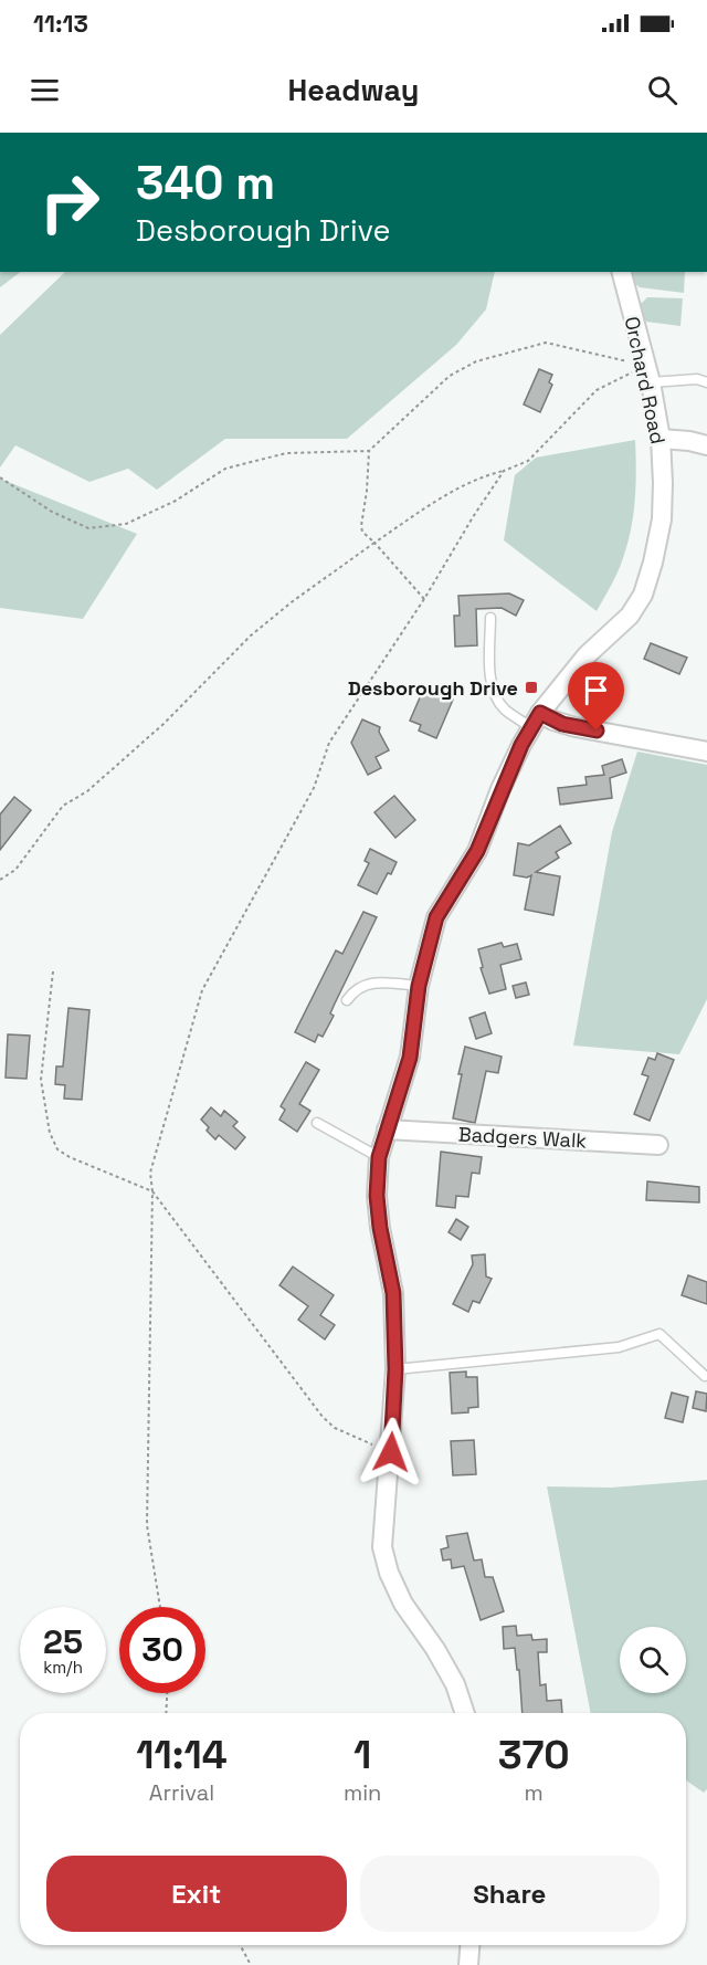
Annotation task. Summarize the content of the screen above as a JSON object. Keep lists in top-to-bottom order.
{
  "streets": {
    "street": ["Orchard Road", "Badgers Walk"]
  },
  "crossings": [
    ["Orchard Road", "Badgers Walk"]
  ],
  "places": {
    "transit": ["Desborough Drive"]
  },
  "page": {
    "status": "11:13",
    "header": "Headway",
    "turn": ["340 m", "Desborough Drive"],
    "speed": "25 km/h",
    "limit": "30",
    "eta": [
      "11:14",
      "Arrival",
      "1",
      "min",
      "370",
      "m"
    ],
    "buttons": ["Exit", "Share"]
  }
}
